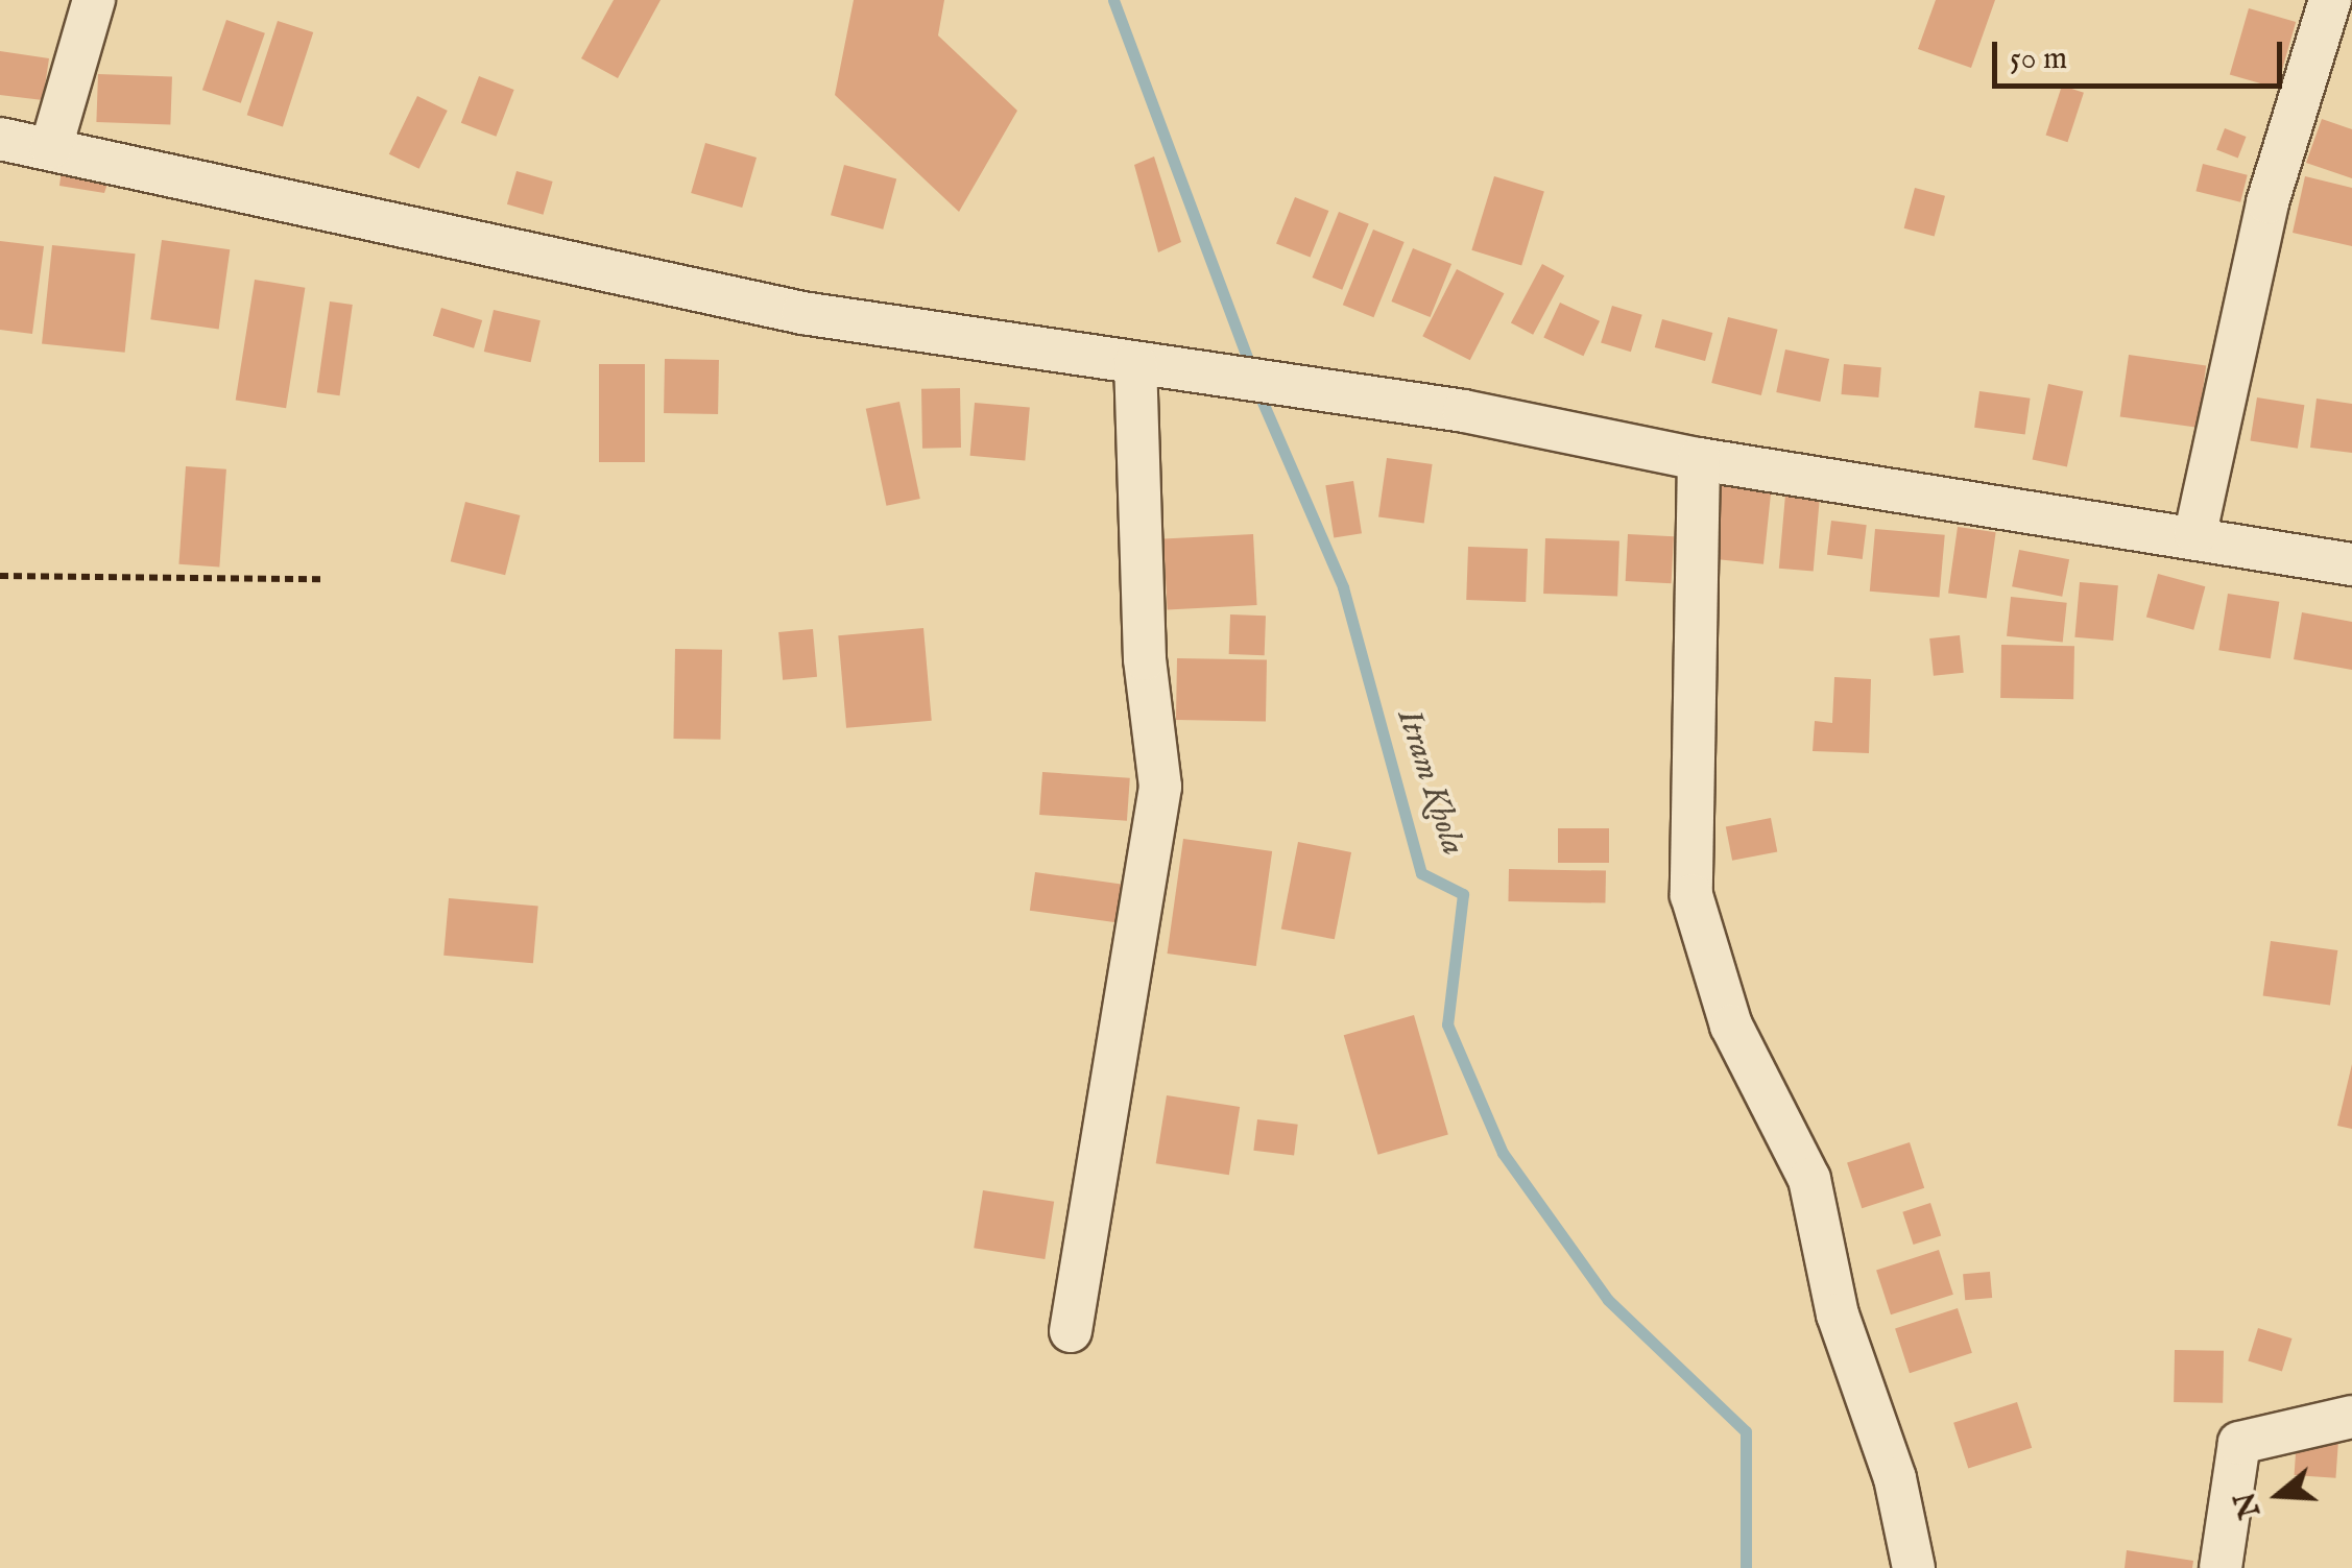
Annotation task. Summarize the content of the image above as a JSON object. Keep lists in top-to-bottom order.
{
  "water": ["Itram Khola"],
  "scale_bar": "50 m",
  "north": "left"
}
